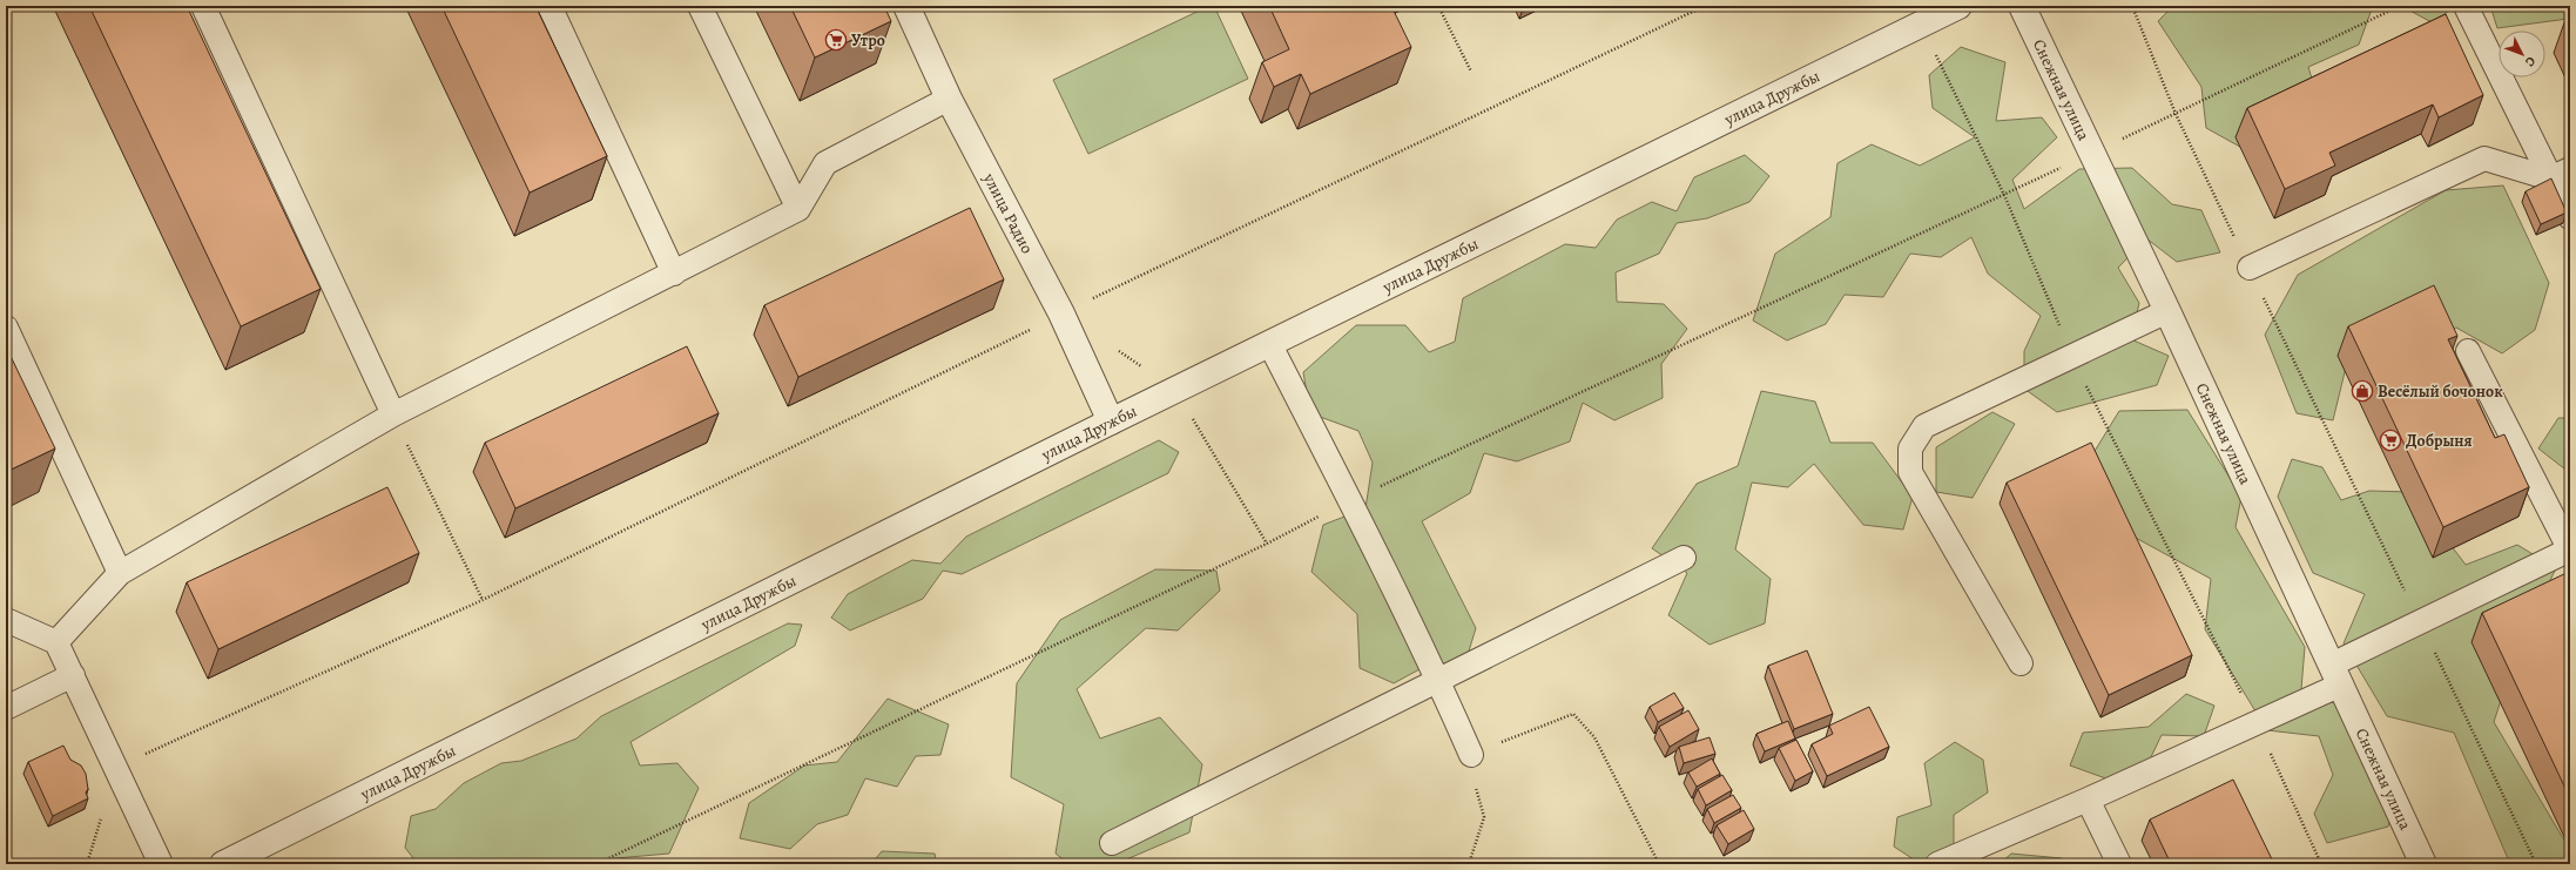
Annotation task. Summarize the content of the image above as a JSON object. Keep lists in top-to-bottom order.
{
  "streets": {
    "street": ["Снежная улица", "улица Дружбы", "улица Радио"]
  },
  "crossings": [
    ["улица Дружбы", "улица Радио"]
  ],
  "places": {
    "supermarket": ["Утро", "Добрыня"],
    "shop": ["Весёлый бочонок"]
  },
  "north": "bottom right"
}
